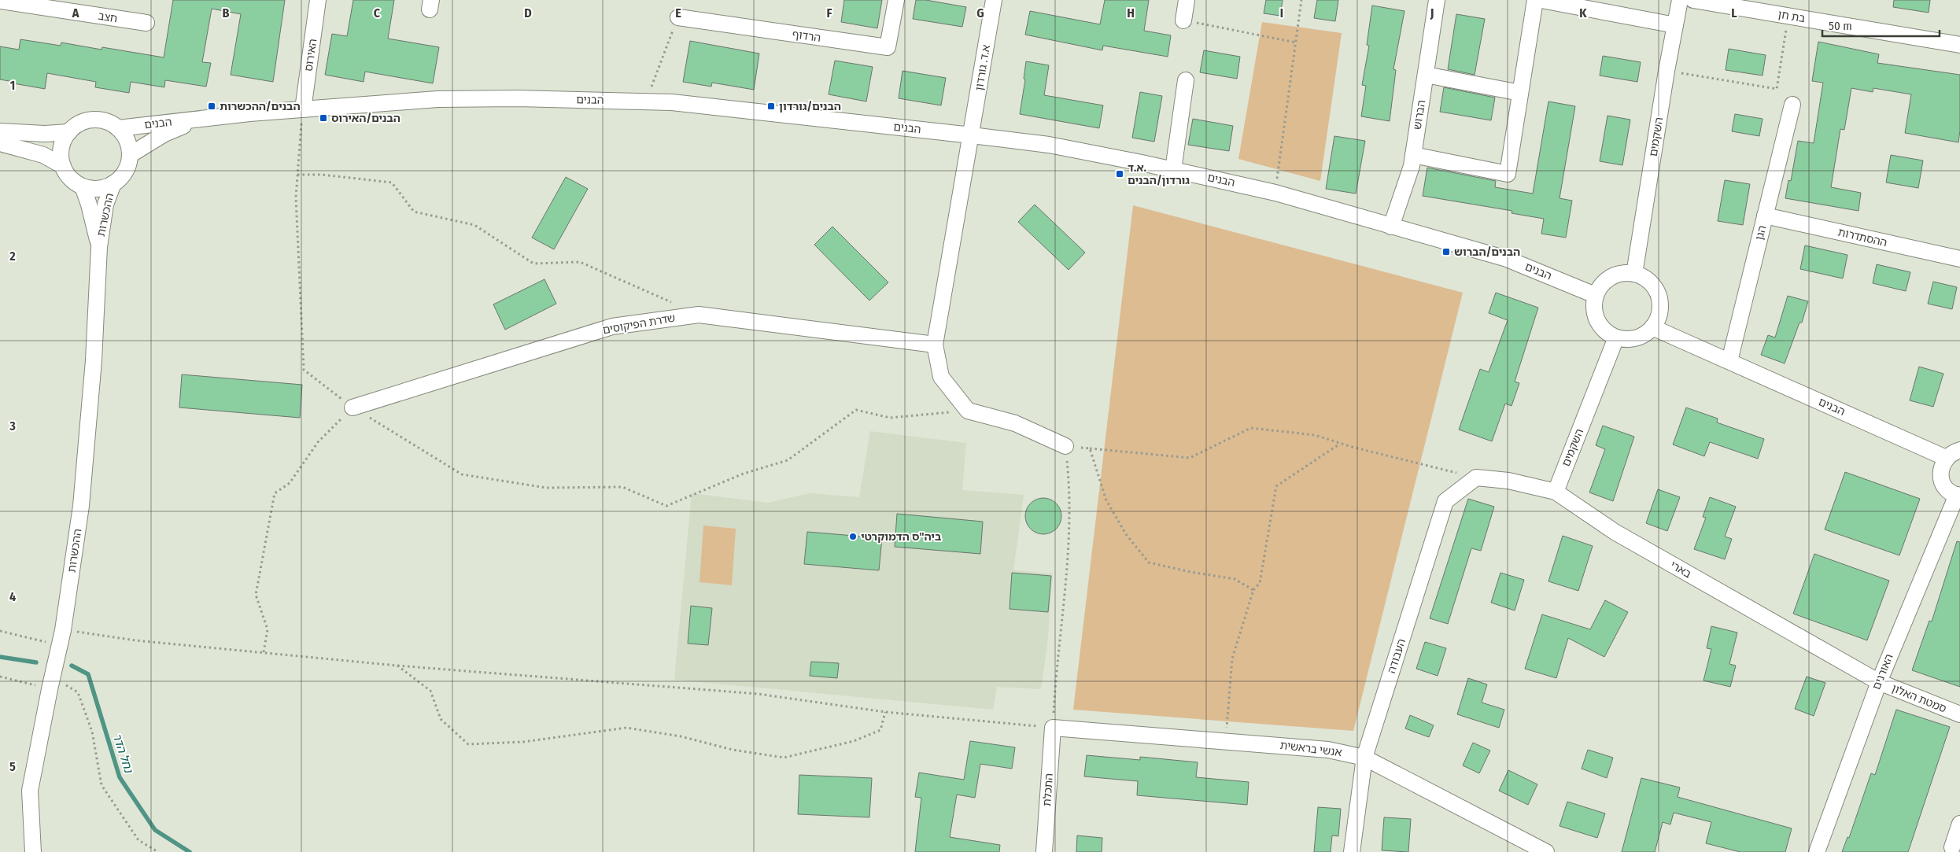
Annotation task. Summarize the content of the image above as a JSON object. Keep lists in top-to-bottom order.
{
  "streets": {
    "street": [
      "בת חן",
      "חצב",
      "הרדוף",
      "האירוס",
      "א.ד. גורדון",
      "הבנים",
      "הברוש",
      "השקמים",
      "ההכשרות",
      "הגן",
      "ההסתדרות",
      "שדרת הפיקוסים",
      "בארי",
      "העבודה",
      "האורנים",
      "סמטת האלון",
      "אנשי בראשית",
      "התכלת"
    ]
  },
  "crossings": [
    ["האירוס", "הבנים"],
    ["א.ד. גורדון", "הבנים"],
    ["א.ד. גורדון", "שדרת הפיקוסים"],
    ["הבנים", "הברוש"],
    ["הבנים", "השקמים"],
    ["הבנים", "ההכשרות"],
    ["הבנים", "הגן"],
    ["השקמים", "בארי"],
    ["הגן", "ההסתדרות"],
    ["בארי", "העבודה"],
    ["בארי", "האורנים"],
    ["בארי", "סמטת האלון"],
    ["העבודה", "אנשי בראשית"],
    ["האורנים", "סמטת האלון"],
    ["אנשי בראשית", "התכלת"]
  ],
  "water": ["נחל הדר"],
  "places": {
    "transit": [
      "הבנים/ההכשרות",
      "הבנים/גורדון",
      "הבנים/האירוס",
      "א.ד. גורדון/הבנים",
      "הבנים/הברוש"
    ],
    "other": ["ביה\"ס הדמוקרטי"]
  },
  "scale_bar": "50 m",
  "grid": {
    "columns": [
      "A",
      "B",
      "C",
      "D",
      "E",
      "F",
      "G",
      "H",
      "I",
      "J",
      "K",
      "L"
    ],
    "rows": [
      "1",
      "2",
      "3",
      "4",
      "5"
    ]
  }
}
